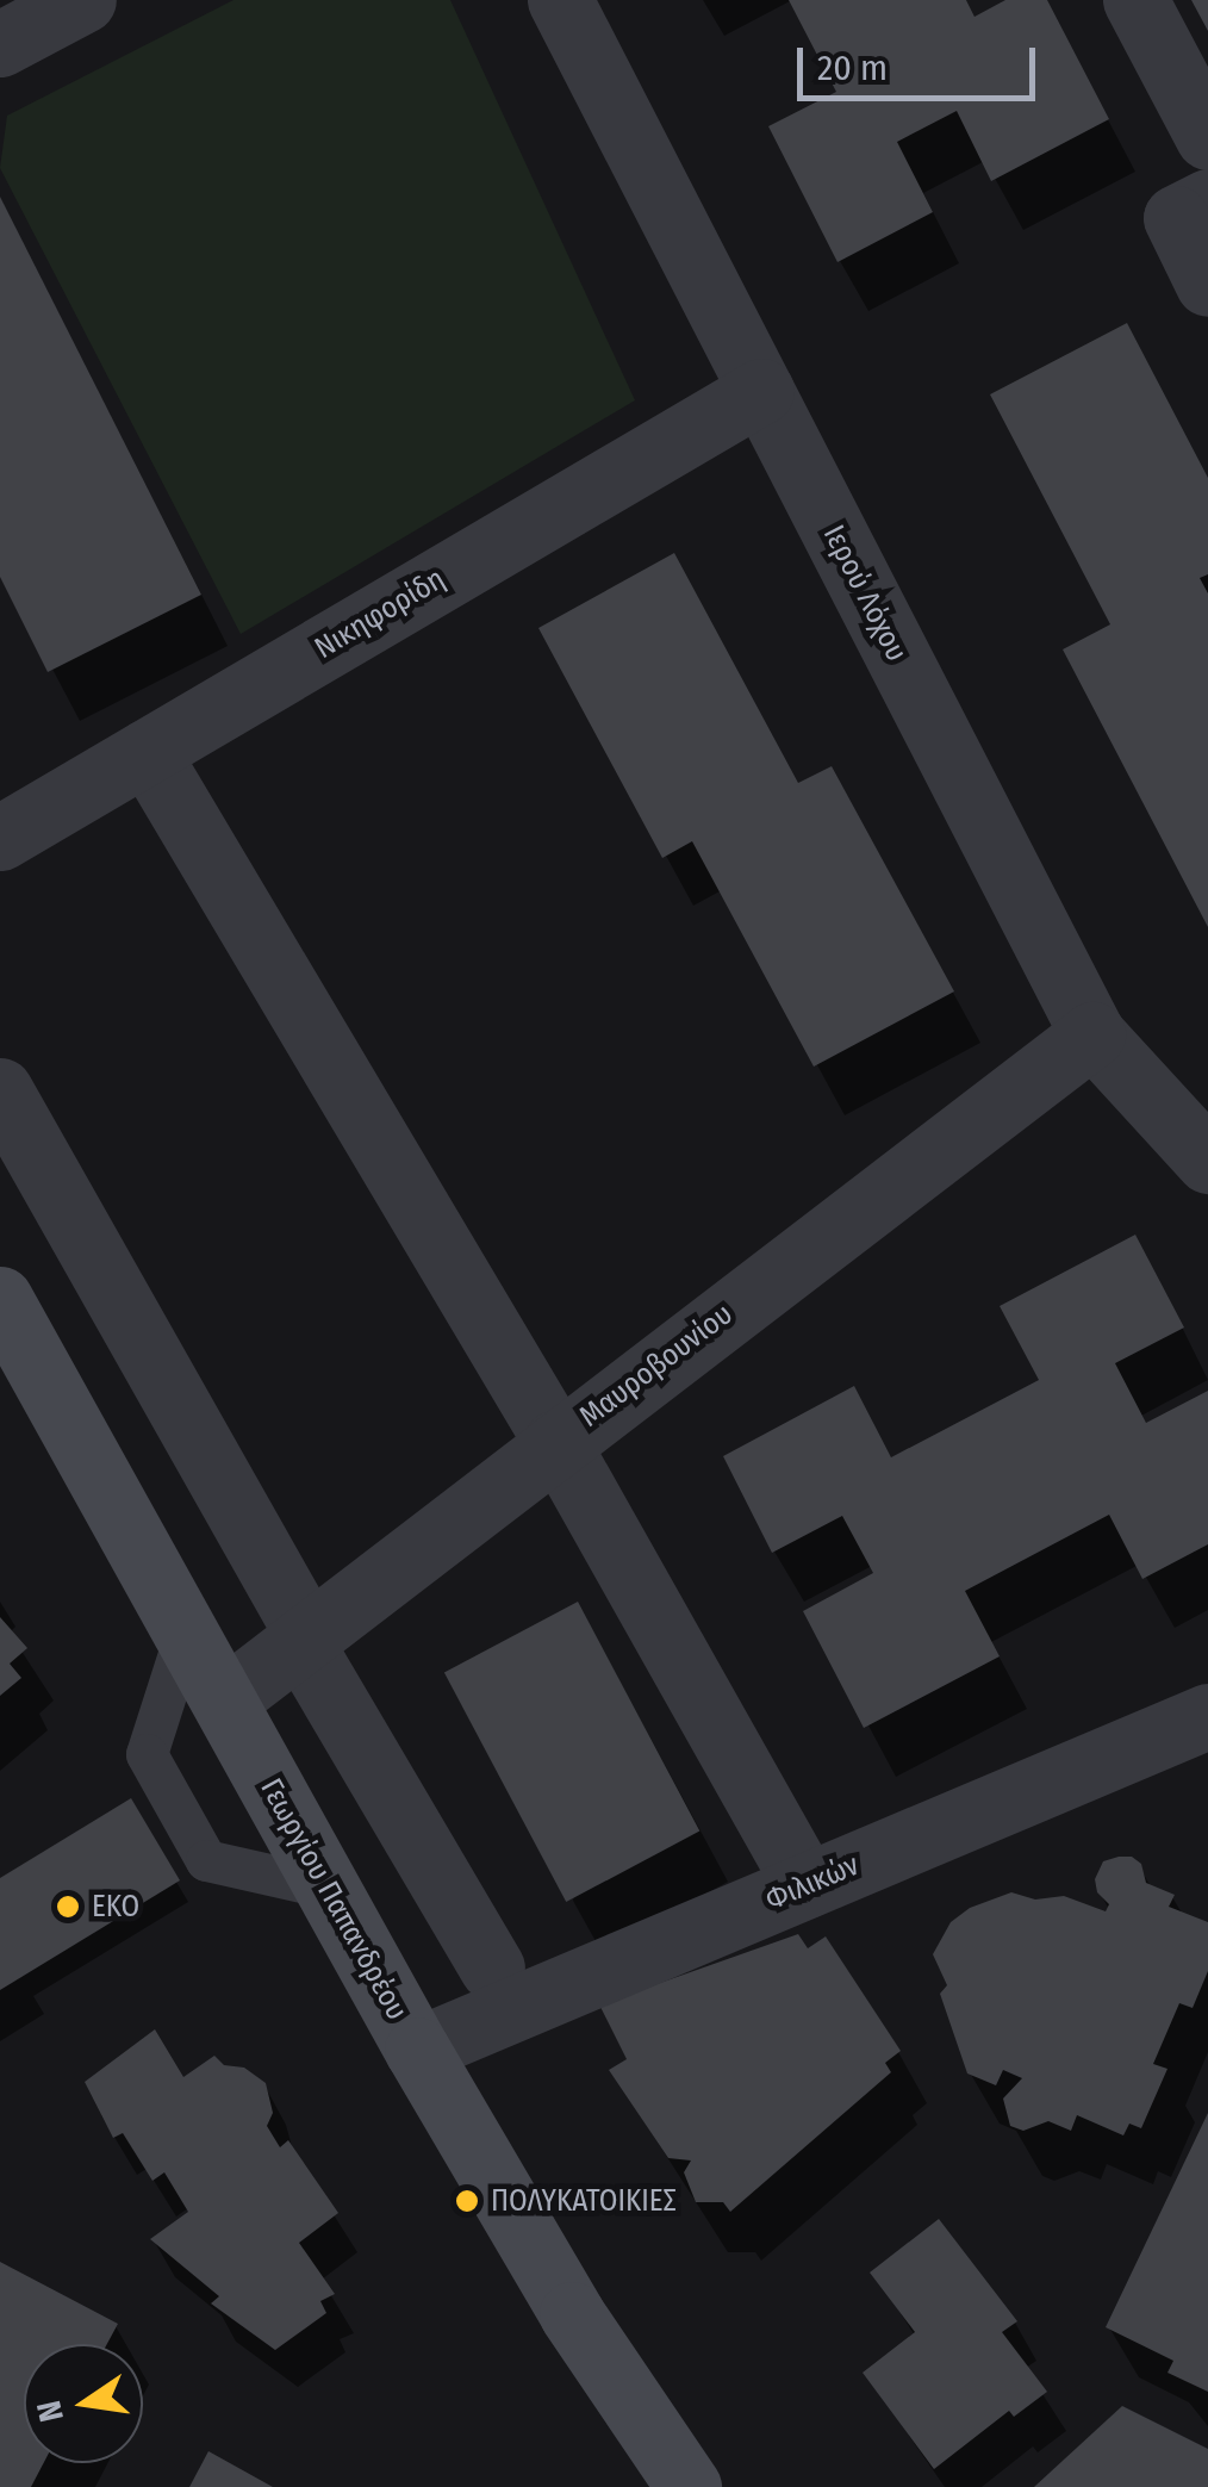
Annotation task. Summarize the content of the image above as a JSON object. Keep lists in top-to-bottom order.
{
  "streets": {
    "main road": ["Γεωργίου Παπανδρέου"],
    "street": [
      "Ιερού Λόχου",
      "Νικηφορίδη",
      "Μαυροβουνίου",
      "Φιλικών"
    ]
  },
  "crossings": [
    ["Ιερού Λόχου", "Νικηφορίδη"],
    ["Ιερού Λόχου", "Μαυροβουνίου"],
    ["Μαυροβουνίου", "Γεωργίου Παπανδρέου"],
    ["Φιλικών", "Γεωργίου Παπανδρέου"]
  ],
  "places": ["EKO", "ΠΟΛΥΚΑΤΟΙΚΙΕΣ"],
  "scale_bar": "20 m",
  "north": "left"
}
